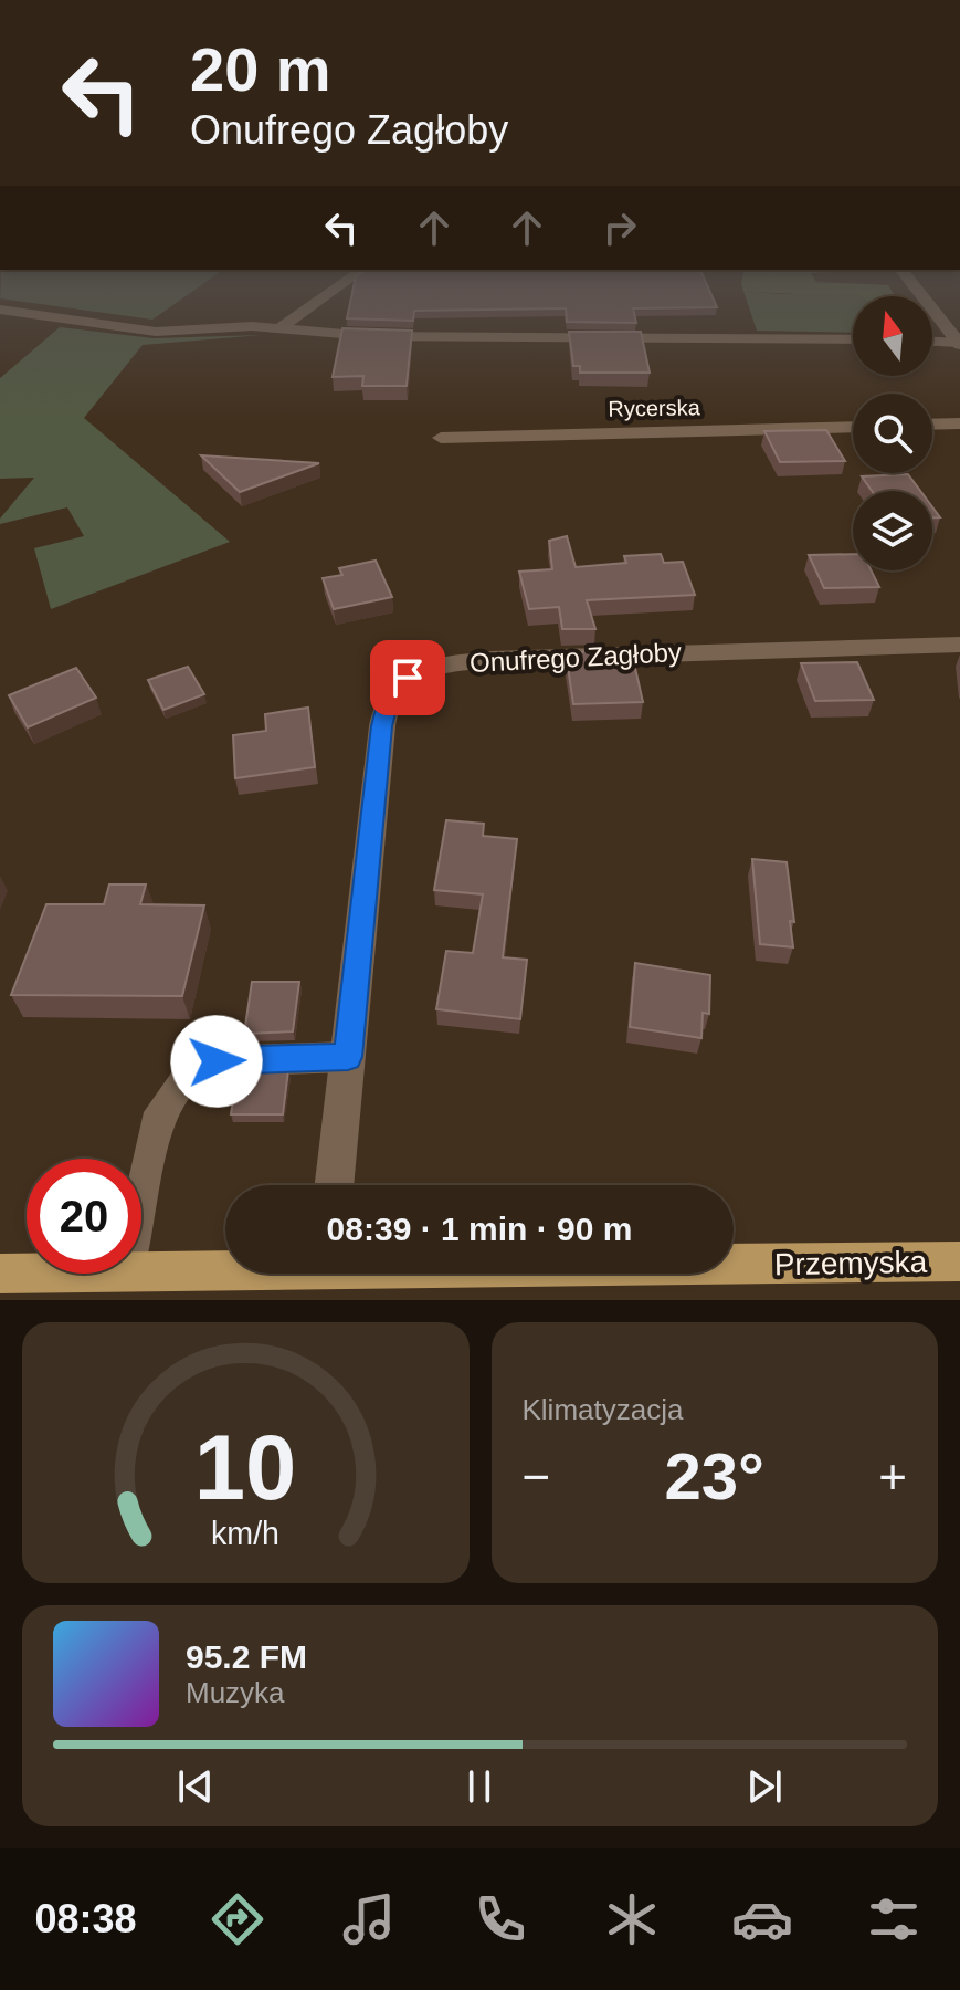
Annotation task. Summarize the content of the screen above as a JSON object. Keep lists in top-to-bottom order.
{
  "streets": {
    "main road": ["Przemyska"],
    "street": ["Rycerska", "Onufrego Zagłoby"]
  },
  "north": "top",
  "page": {
    "turn": ["20 m", "Onufrego Zagłoby"],
    "limit": "20",
    "trip": "08:39 · 1 min · 90 m",
    "tile": "Klimatyzacja",
    "heat": ["−", "23°", "+"],
    "song": ["95.2 FM", "Muzyka"],
    "tabs": "08:38",
    "gauge": ["10", "km/h"]
  }
}
